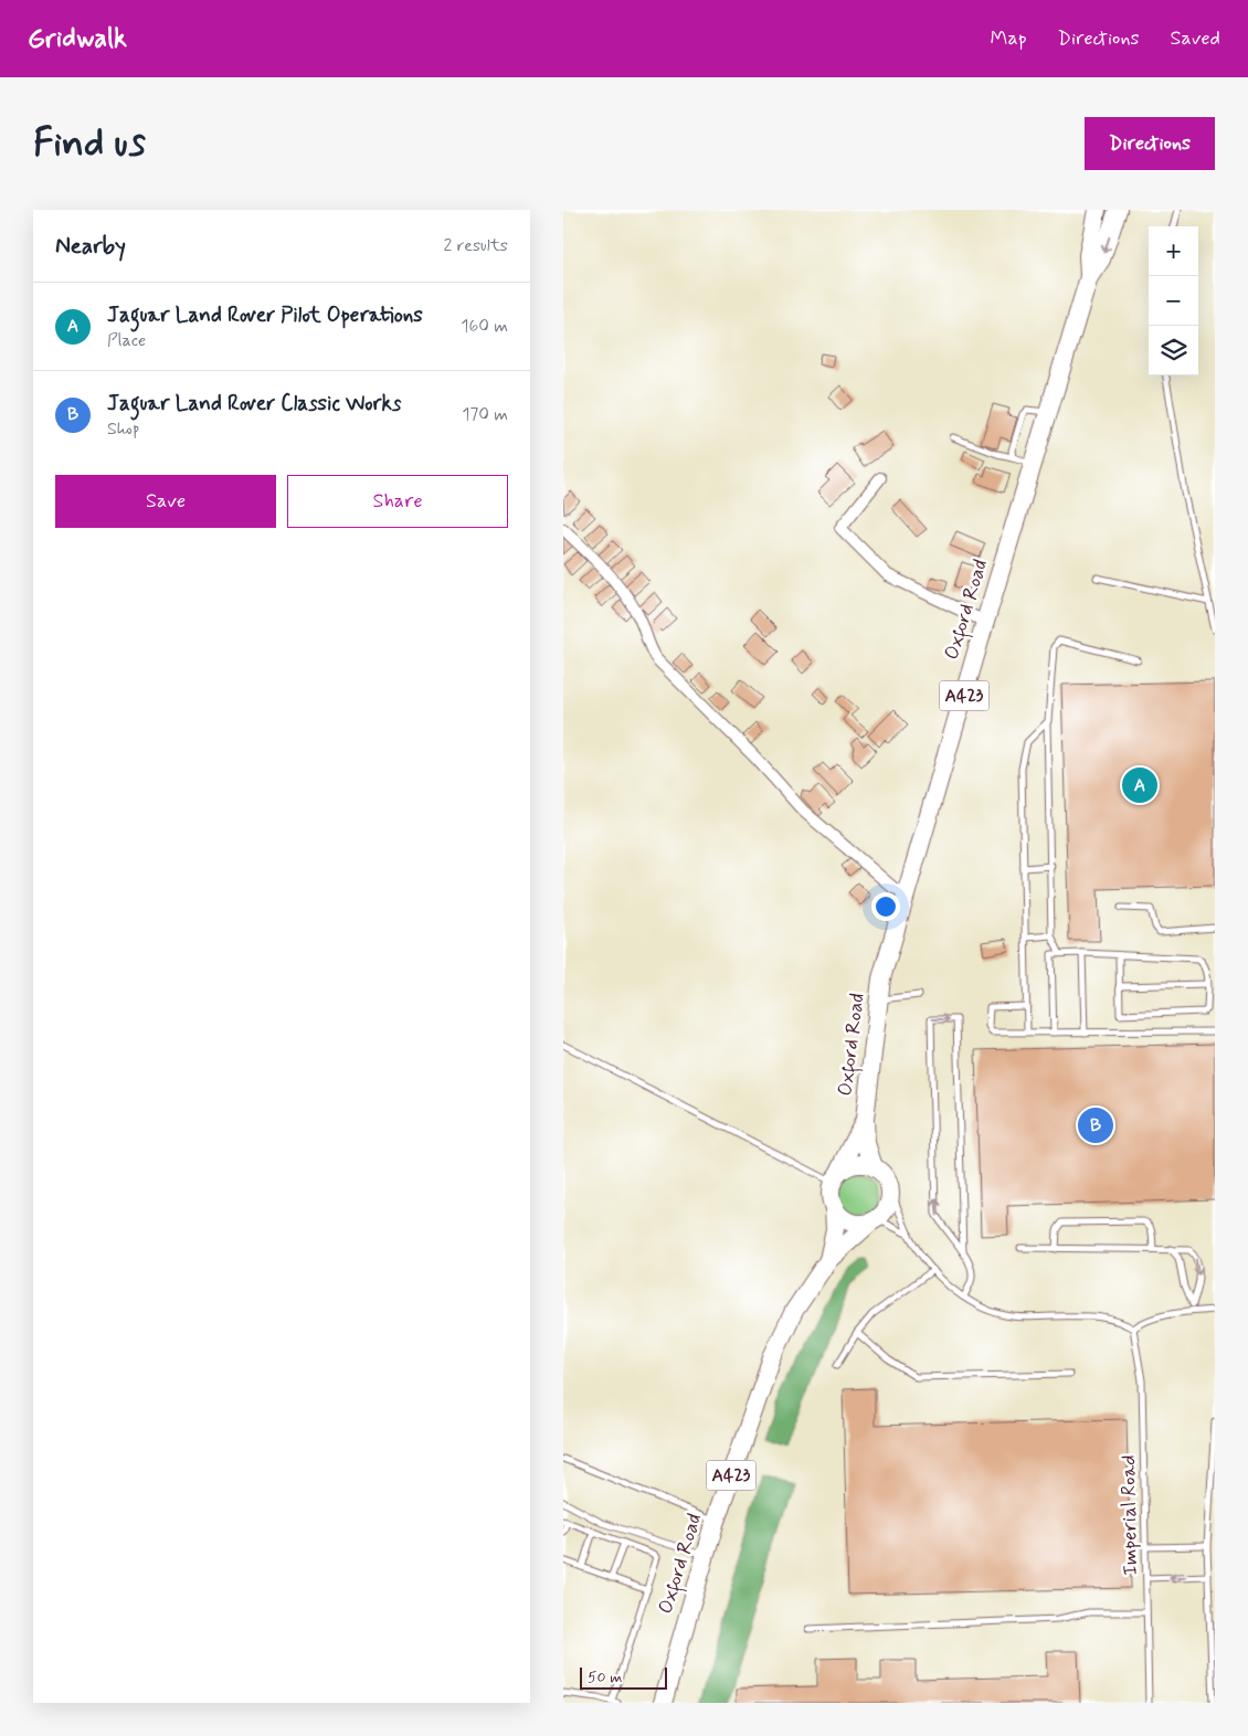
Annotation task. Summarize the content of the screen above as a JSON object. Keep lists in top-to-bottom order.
{
  "streets": {
    "highway": ["Oxford Road", "A423"],
    "lane": ["Imperial Road"]
  },
  "scale_bar": "50 m",
  "page": {
    "header": "Gridwalk",
    "nav": ["Map", "Directions", "Saved"],
    "buttons": [
      "Directions",
      ["Save", "Share"]
    ],
    "title": "Find us",
    "heading": ["Nearby", "2 results"],
    "map_buttons": ["+", "−"],
    "list": [
      {
        "mark": "A",
        "name": "Jaguar Land Rover Pilot Operations",
        "note": "Place",
        "value": "160 m"
      },
      {
        "mark": "B",
        "name": "Jaguar Land Rover Classic Works",
        "note": "Shop",
        "value": "170 m"
      }
    ],
    "pins": ["A", "B"],
    "scale": "50 m"
  }
}
